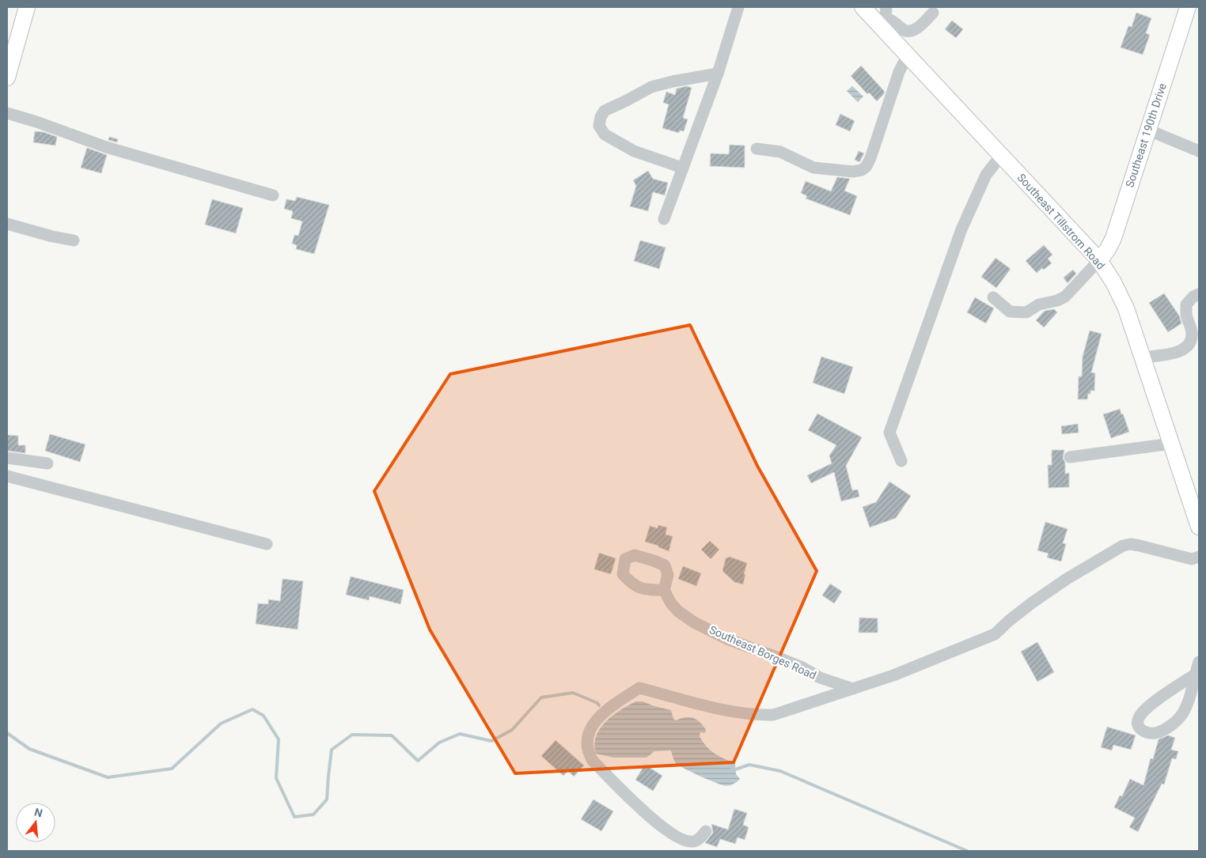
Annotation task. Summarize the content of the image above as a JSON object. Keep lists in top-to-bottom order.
{
  "streets": {
    "main road": ["Southeast 190th Drive", "Southeast Tillstrom Road"],
    "street": ["Southeast Borges Road"]
  },
  "crossings": [
    ["Southeast 190th Drive", "Southeast Tillstrom Road"]
  ],
  "north": "top"
}
